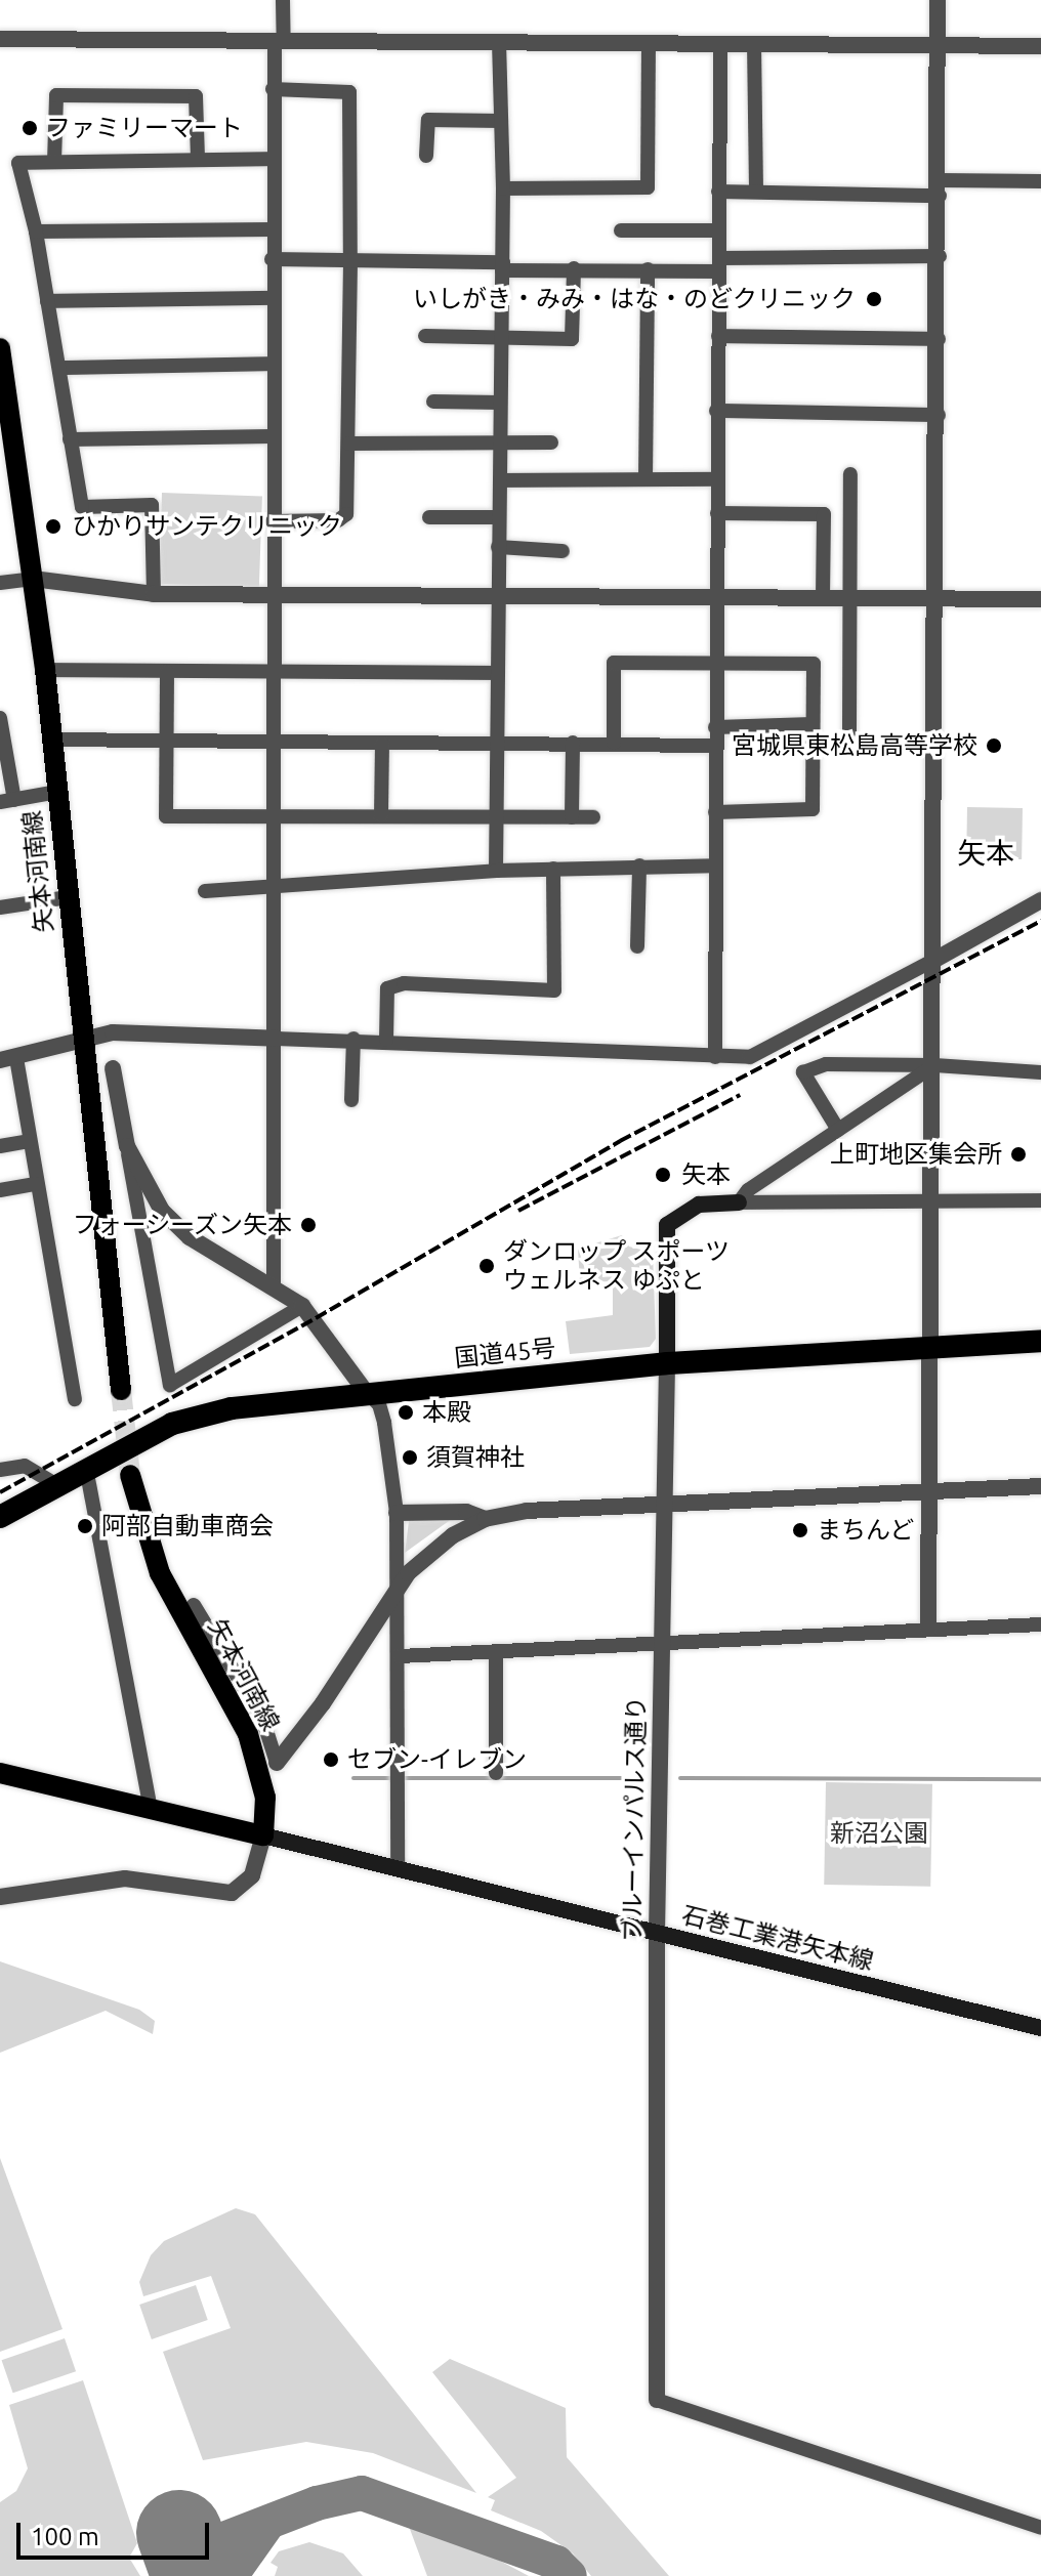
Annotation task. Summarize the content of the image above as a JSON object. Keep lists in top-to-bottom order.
{
  "streets": {
    "highway": ["国道45号"],
    "main road": ["矢本河南線", "ブルーインパルス通り", "石巻工業港矢本線"]
  },
  "crossings": [
    ["矢本河南線", "石巻工業港矢本線"],
    ["国道45号", "ブルーインパルス通り"],
    ["ブルーインパルス通り", "石巻工業港矢本線"]
  ],
  "districts": ["矢本"],
  "parks": ["新沼公園"],
  "places": [
    "ファミリーマート",
    "いしがき・みみ・はな・のどクリニック",
    "ひかりサンテクリニック",
    "宮城県東松島高等学校",
    "上町地区集会所",
    "矢本",
    "フォーシーズン矢本",
    "ダンロップ スポーツ ウェルネス ゆぷと",
    "本殿",
    "須賀神社",
    "阿部自動車商会",
    "まちんど",
    "セブン-イレブン"
  ],
  "scale_bar": "100 m"
}
